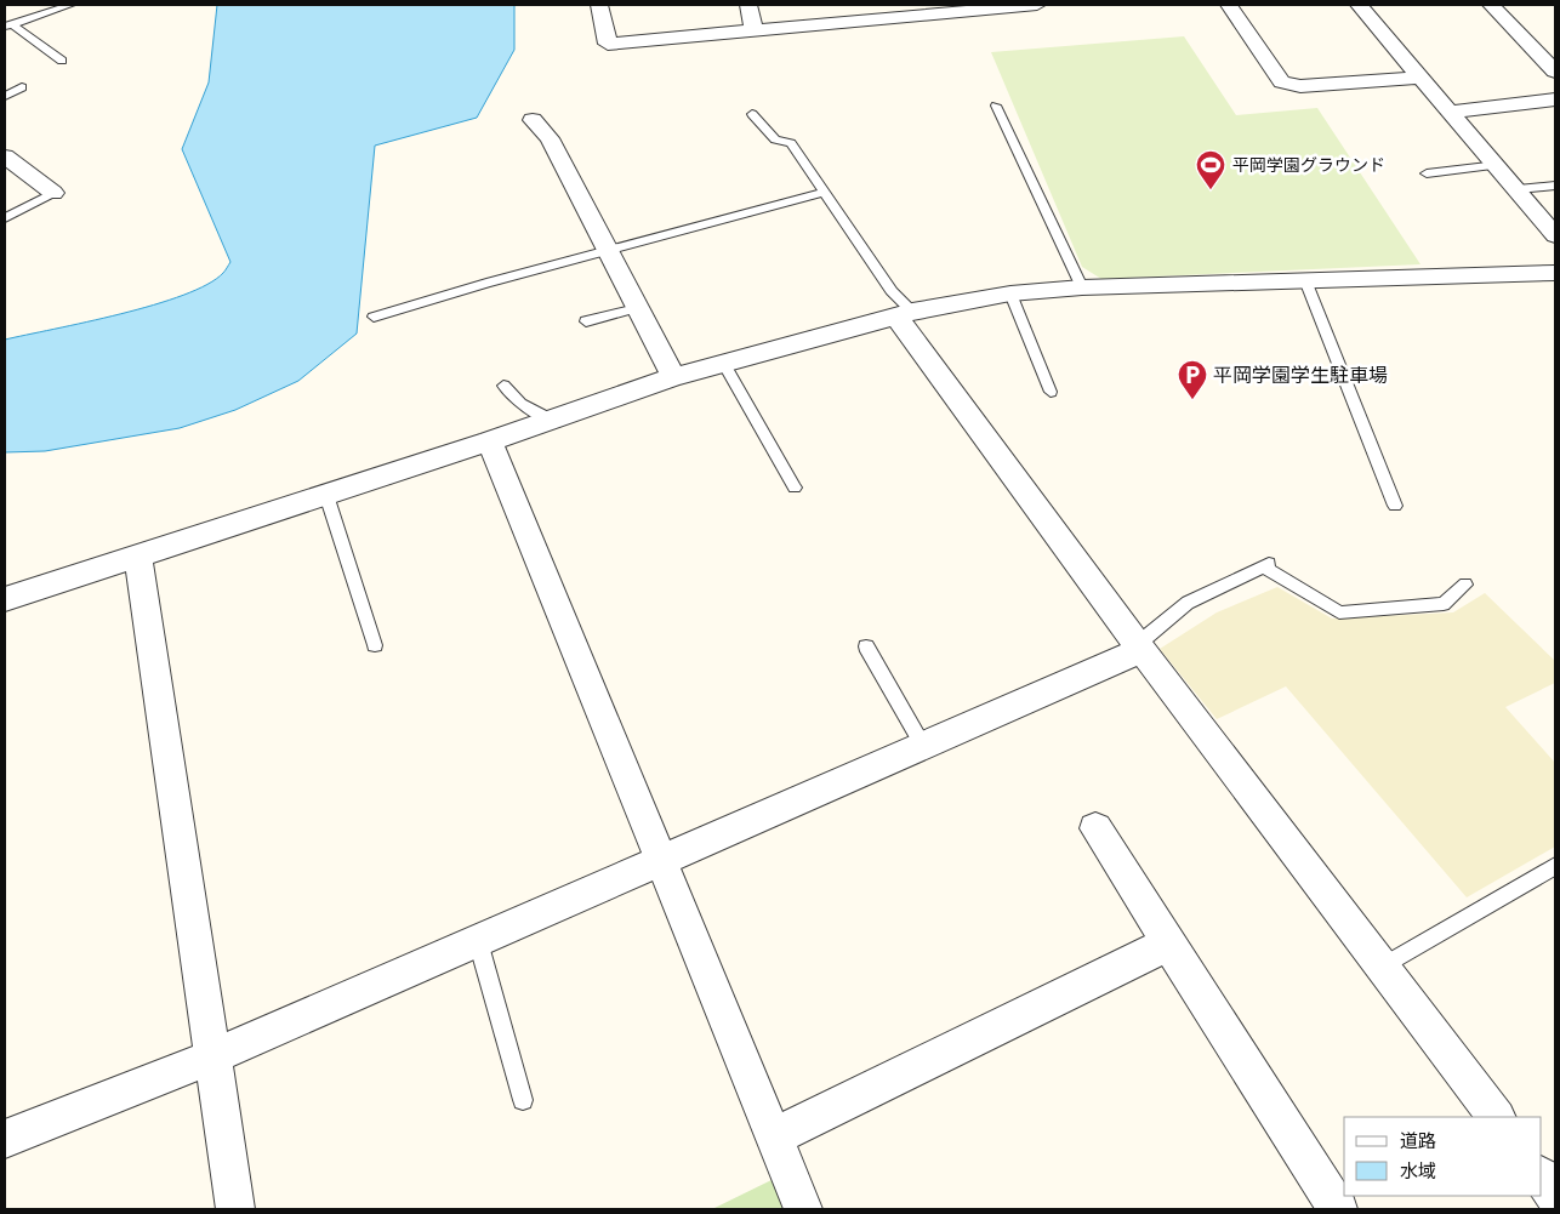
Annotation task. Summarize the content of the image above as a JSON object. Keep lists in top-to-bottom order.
{
  "places": {
    "sports": ["平岡学園グラウンド"],
    "parking": ["平岡学園学生駐車場"]
  },
  "legend": ["道路", "水域"]
}
